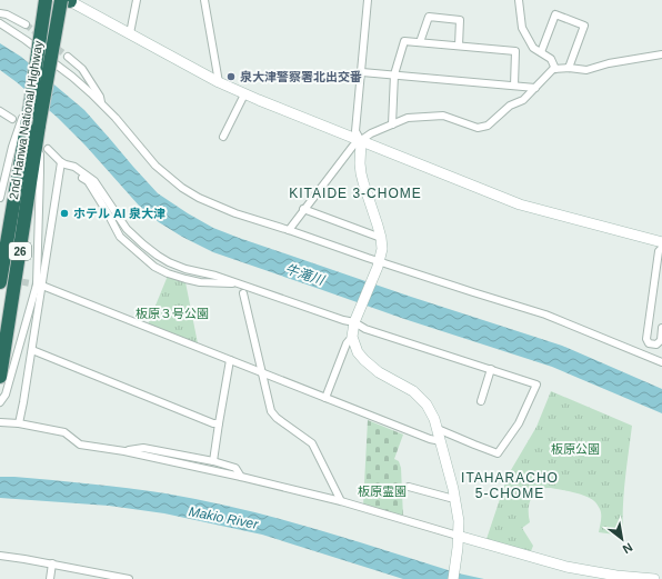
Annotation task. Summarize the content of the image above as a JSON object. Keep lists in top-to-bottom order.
{
  "streets": {
    "highway": ["2nd Hanwa National Highway", "26"]
  },
  "districts": ["KITAIDE 3-CHOME", "ITAHARACHO 5-CHOME"],
  "water": ["牛滝川", "Makio River"],
  "parks": ["板原３号公園", "板原公園", "板原霊園"],
  "places": ["泉大津警察署北出交番", "ホテル AI 泉大津"],
  "north": "bottom right"
}
